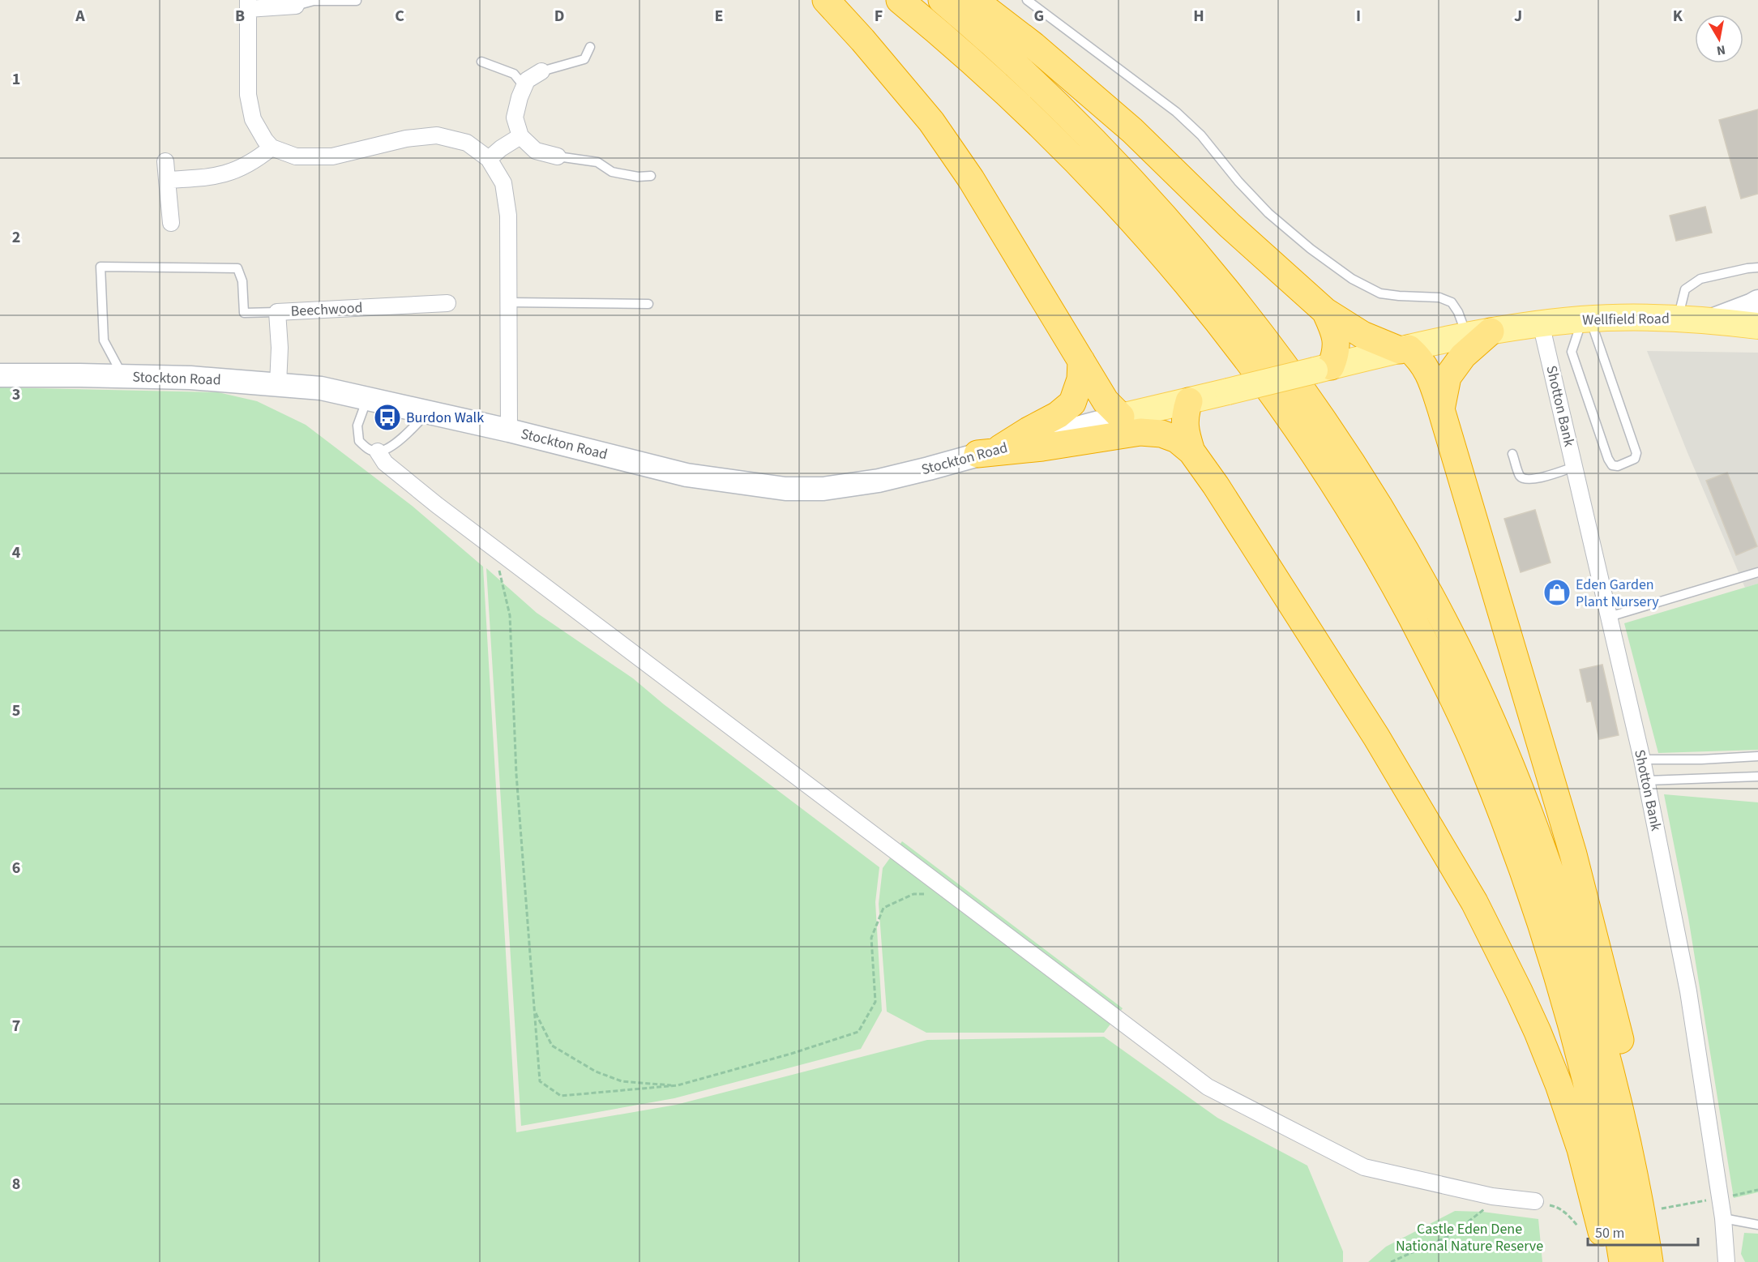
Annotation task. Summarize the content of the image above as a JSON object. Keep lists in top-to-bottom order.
{
  "streets": {
    "main road": ["Wellfield Road", "Stockton Road"],
    "street": ["Beechwood", "Shotton Bank"]
  },
  "crossings": [
    ["Beechwood", "Stockton Road"],
    ["Wellfield Road", "Stockton Road"],
    ["Wellfield Road", "Shotton Bank"]
  ],
  "parks": ["Castle Eden Dene National Nature Reserve"],
  "places": {
    "bus stop": ["Burdon Walk"],
    "shop": ["Eden Garden Plant Nursery"]
  },
  "scale_bar": "50 m",
  "north": "bottom",
  "grid": {
    "columns": [
      "A",
      "B",
      "C",
      "D",
      "E",
      "F",
      "G",
      "H",
      "I",
      "J",
      "K"
    ],
    "rows": [
      "1",
      "2",
      "3",
      "4",
      "5",
      "6",
      "7",
      "8"
    ]
  }
}
